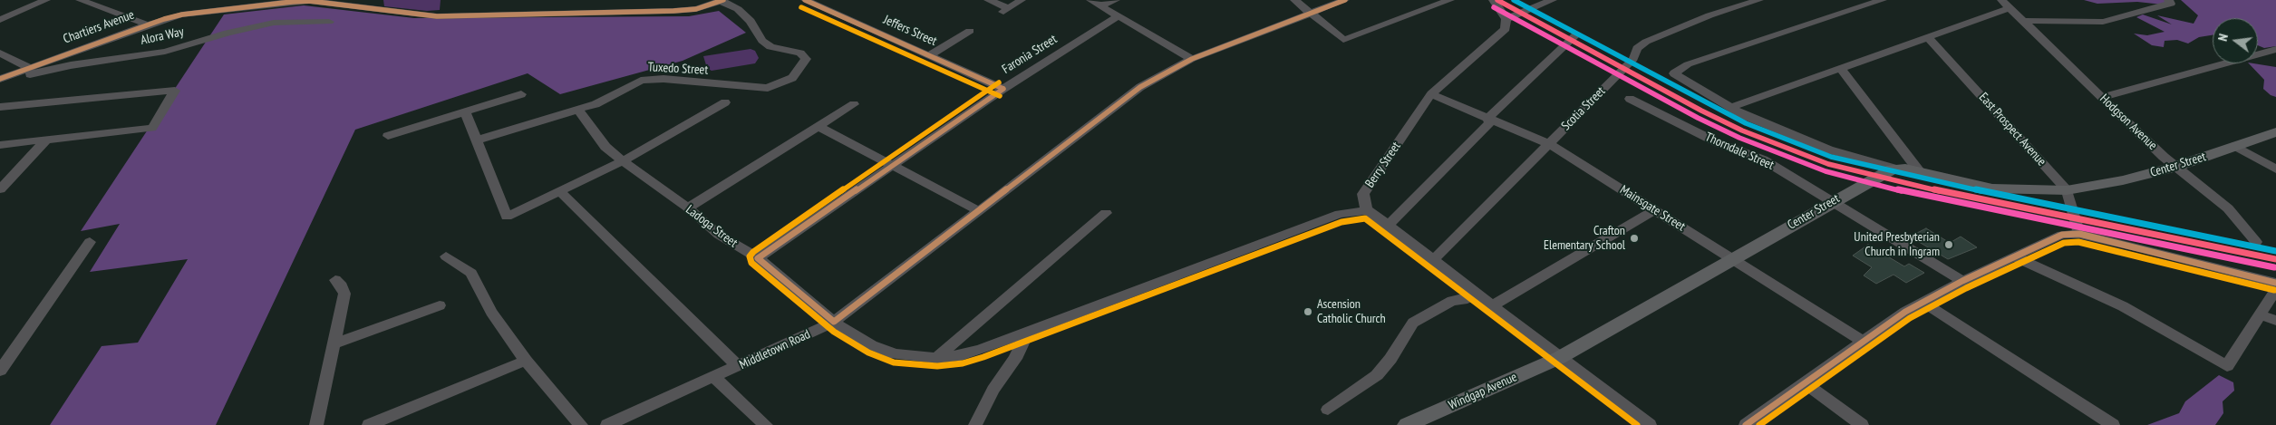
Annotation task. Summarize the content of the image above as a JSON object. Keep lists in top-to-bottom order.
{
  "streets": {
    "main road": ["Center Street", "Windgap Avenue"],
    "street": [
      "Chartiers Avenue",
      "Jeffers Street",
      "Alora Way",
      "Faronia Street",
      "Tuxedo Street",
      "Scotia Street",
      "Hodgson Avenue",
      "East Prospect Avenue",
      "Thorndale Street",
      "Berry Street",
      "Mainsgate Street",
      "Ladoga Street",
      "Middletown Road"
    ]
  },
  "crossings": [
    ["Chartiers Avenue", "Alora Way"],
    ["Chartiers Avenue", "Tuxedo Street"],
    ["Jeffers Street", "Faronia Street"],
    ["Faronia Street", "Ladoga Street"],
    ["Tuxedo Street", "Ladoga Street"],
    ["Scotia Street", "Mainsgate Street"],
    ["Hodgson Avenue", "Center Street"],
    ["East Prospect Avenue", "Center Street"],
    ["Thorndale Street", "Center Street"],
    ["Berry Street", "Mainsgate Street"],
    ["Berry Street", "Ladoga Street"],
    ["Center Street", "Mainsgate Street"],
    ["Center Street", "Windgap Avenue"],
    ["Ladoga Street", "Middletown Road"]
  ],
  "places": ["Crafton Elementary School", "United Presbyterian Church in Ingram", "Ascension Catholic Church"],
  "north": "left"
}
